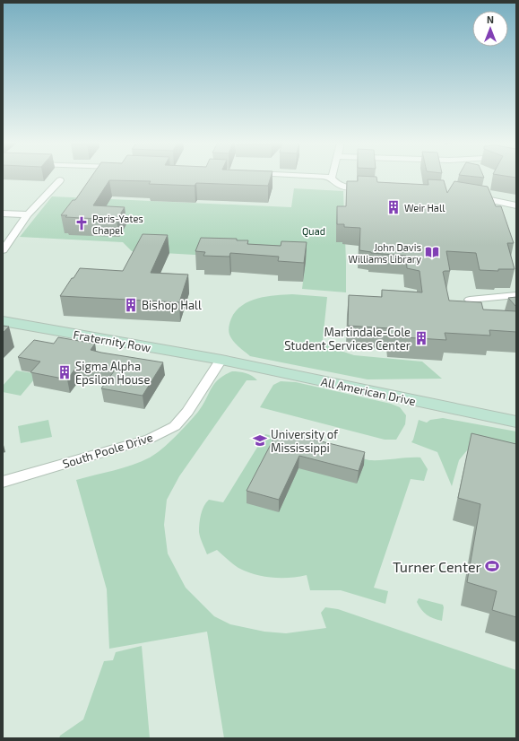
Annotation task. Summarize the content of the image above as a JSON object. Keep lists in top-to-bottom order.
{
  "streets": {
    "street": ["Fraternity Row", "All American Drive", "South Poole Drive"]
  },
  "crossings": [
    ["Fraternity Row", "All American Drive"],
    ["Fraternity Row", "South Poole Drive"],
    ["All American Drive", "South Poole Drive"]
  ],
  "parks": ["Quad"],
  "places": {
    "building": [
      "Weir Hall",
      "Bishop Hall",
      "Martindale-Cole Student Services Center",
      "Sigma Alpha Epsilon House"
    ],
    "church": ["Paris-Yates Chapel"],
    "library": ["John Davis Williams Library"],
    "school or university": ["University of Mississippi"],
    "sports": ["Turner Center"]
  },
  "north": "top"
}
